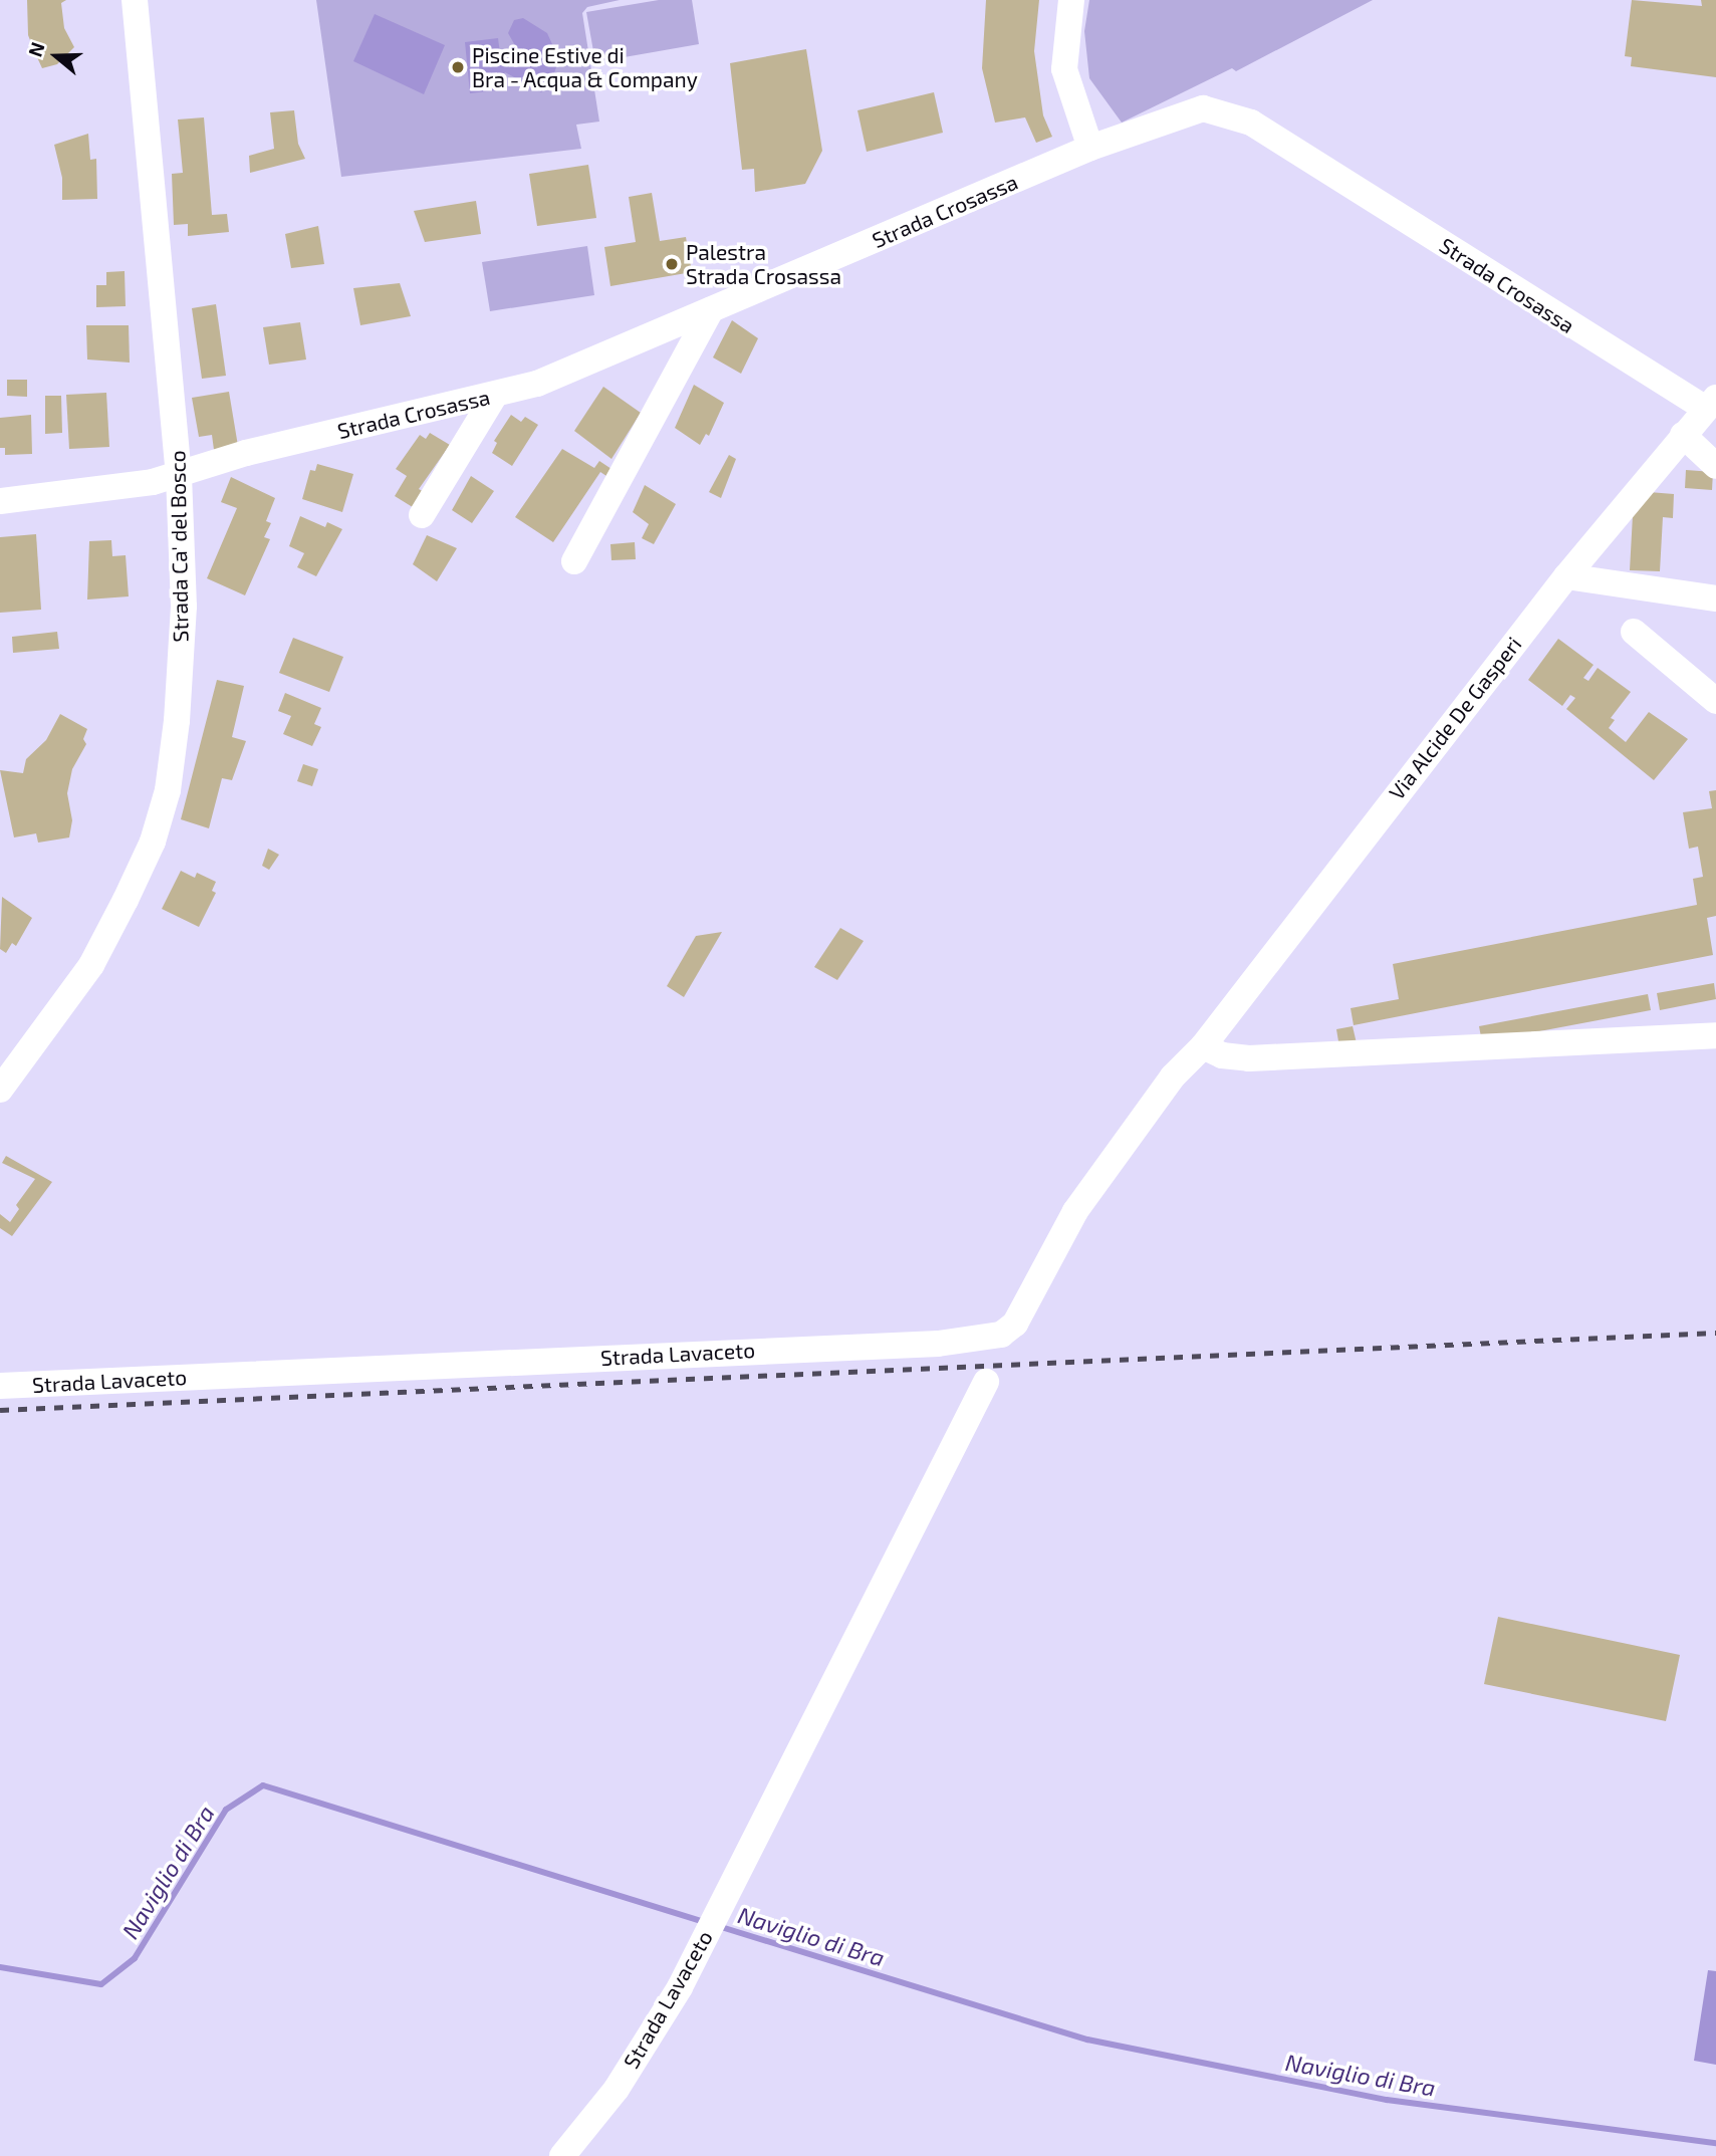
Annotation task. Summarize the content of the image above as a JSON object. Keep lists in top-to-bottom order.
{
  "streets": {
    "street": [
      "Strada Crosassa",
      "Strada Ca' del Bosco",
      "Via Alcide De Gasperi",
      "Strada Lavaceto"
    ]
  },
  "crossings": [
    ["Strada Crosassa", "Strada Ca' del Bosco"],
    ["Strada Crosassa", "Via Alcide De Gasperi"],
    ["Via Alcide De Gasperi", "Strada Lavaceto"]
  ],
  "water": ["Naviglio di Bra"],
  "places": ["Piscine Estive di Bra - Acqua & Company", "Palestra Strada Crosassa"],
  "north": "left"
}
